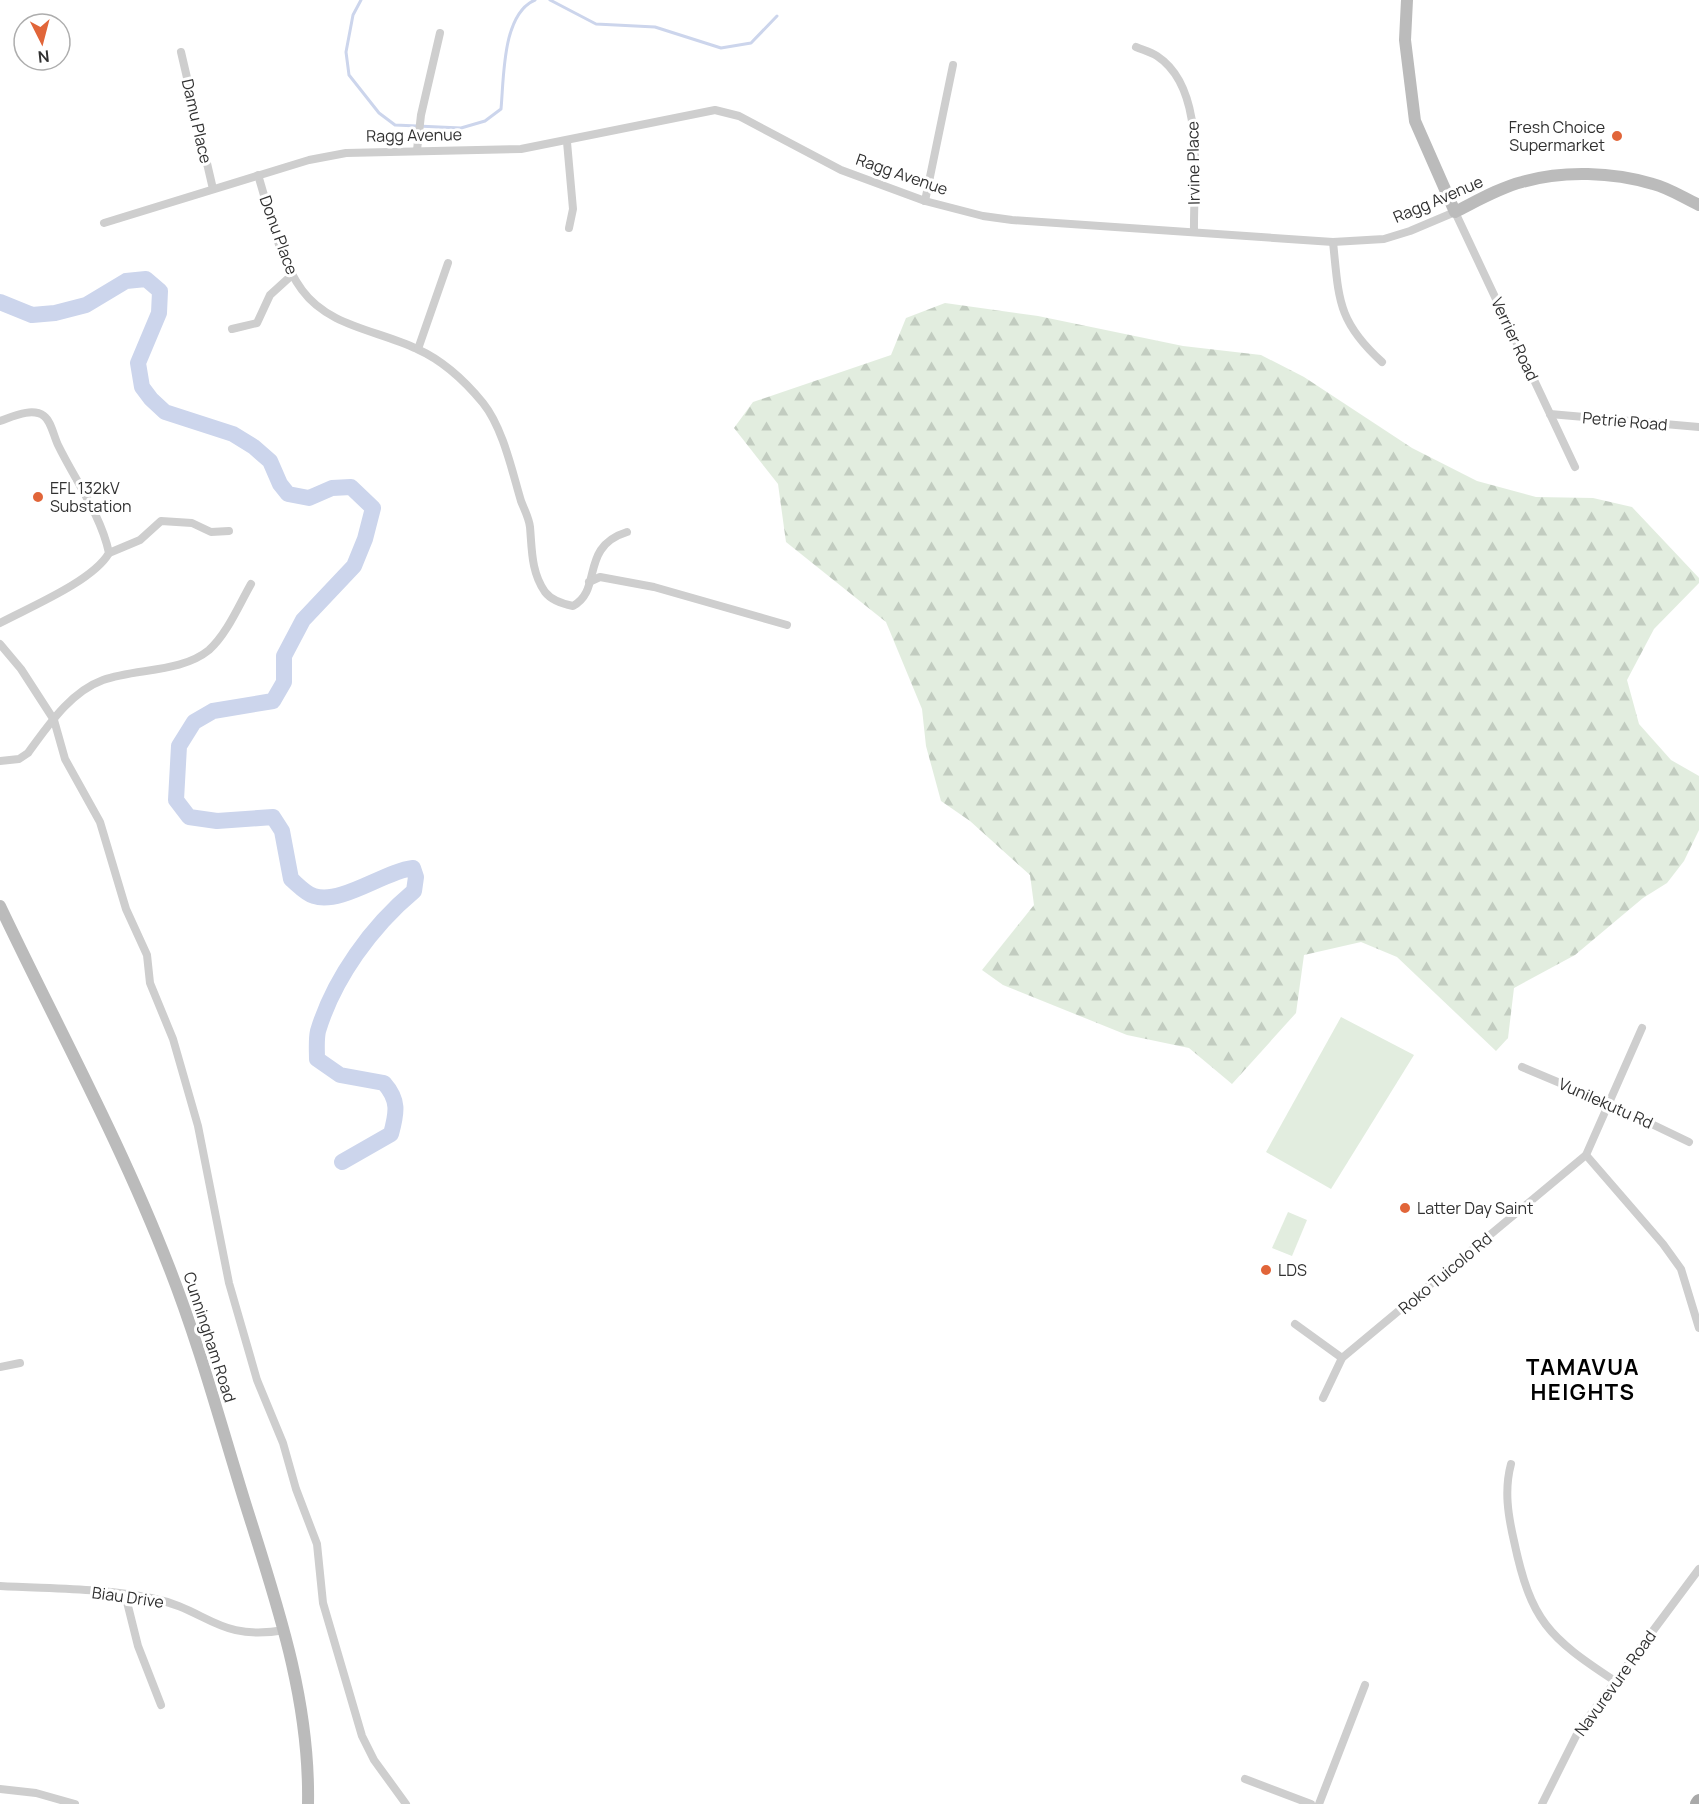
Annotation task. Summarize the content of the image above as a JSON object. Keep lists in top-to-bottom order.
{
  "streets": {
    "main road": ["Ragg Avenue", "Cunningham Road"],
    "street": [
      "Damu Place",
      "Irvine Place",
      "Donu Place",
      "Verrier Road",
      "Petrie Road",
      "Vunilekutu Rd",
      "Roko Tuicolo Rd",
      "Biau Drive",
      "Navurevure Road"
    ]
  },
  "crossings": [
    ["Damu Place", "Ragg Avenue"],
    ["Ragg Avenue", "Irvine Place"],
    ["Ragg Avenue", "Donu Place"],
    ["Ragg Avenue", "Verrier Road"],
    ["Verrier Road", "Petrie Road"],
    ["Vunilekutu Rd", "Roko Tuicolo Rd"],
    ["Cunningham Road", "Biau Drive"]
  ],
  "districts": ["TAMAVUA HEIGHTS"],
  "places": [
    "Fresh Choice Supermarket",
    "EFL 132kV Substation",
    "Latter Day Saint",
    "LDS"
  ],
  "north": "bottom"
}
